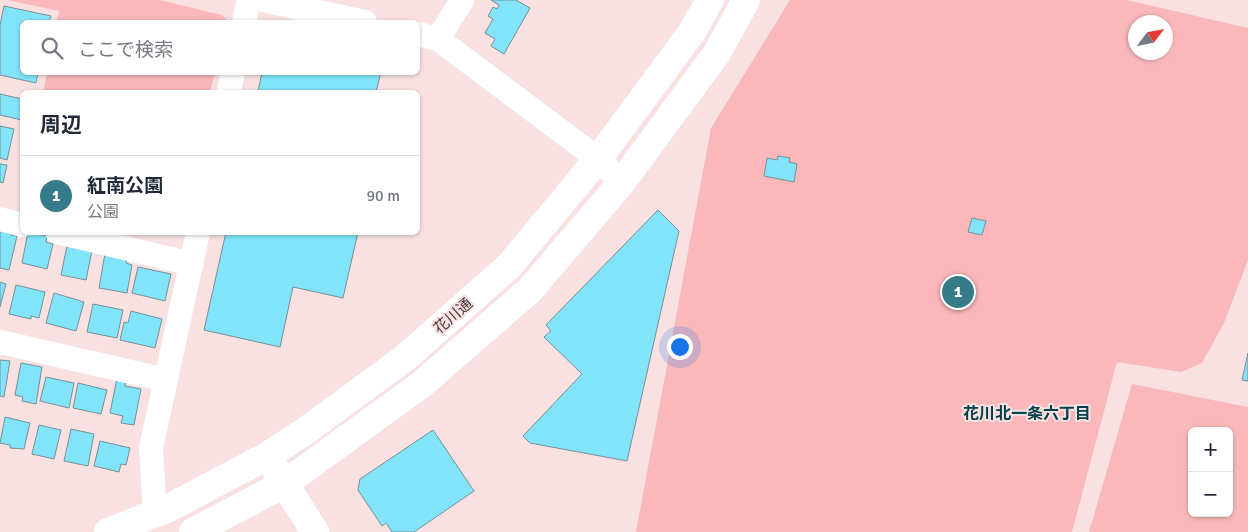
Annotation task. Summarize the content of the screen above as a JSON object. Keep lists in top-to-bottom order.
{
  "streets": {
    "street": ["花川通"]
  },
  "districts": ["花川北一条六丁目"],
  "north": "top right",
  "page": {
    "search": "ここで検索",
    "heading": "周辺",
    "list": [
      {
        "mark": "1",
        "name": "紅南公園",
        "note": "公園",
        "value": "90 m"
      }
    ],
    "pins": "1",
    "map_buttons": ["+", "−"]
  }
}
